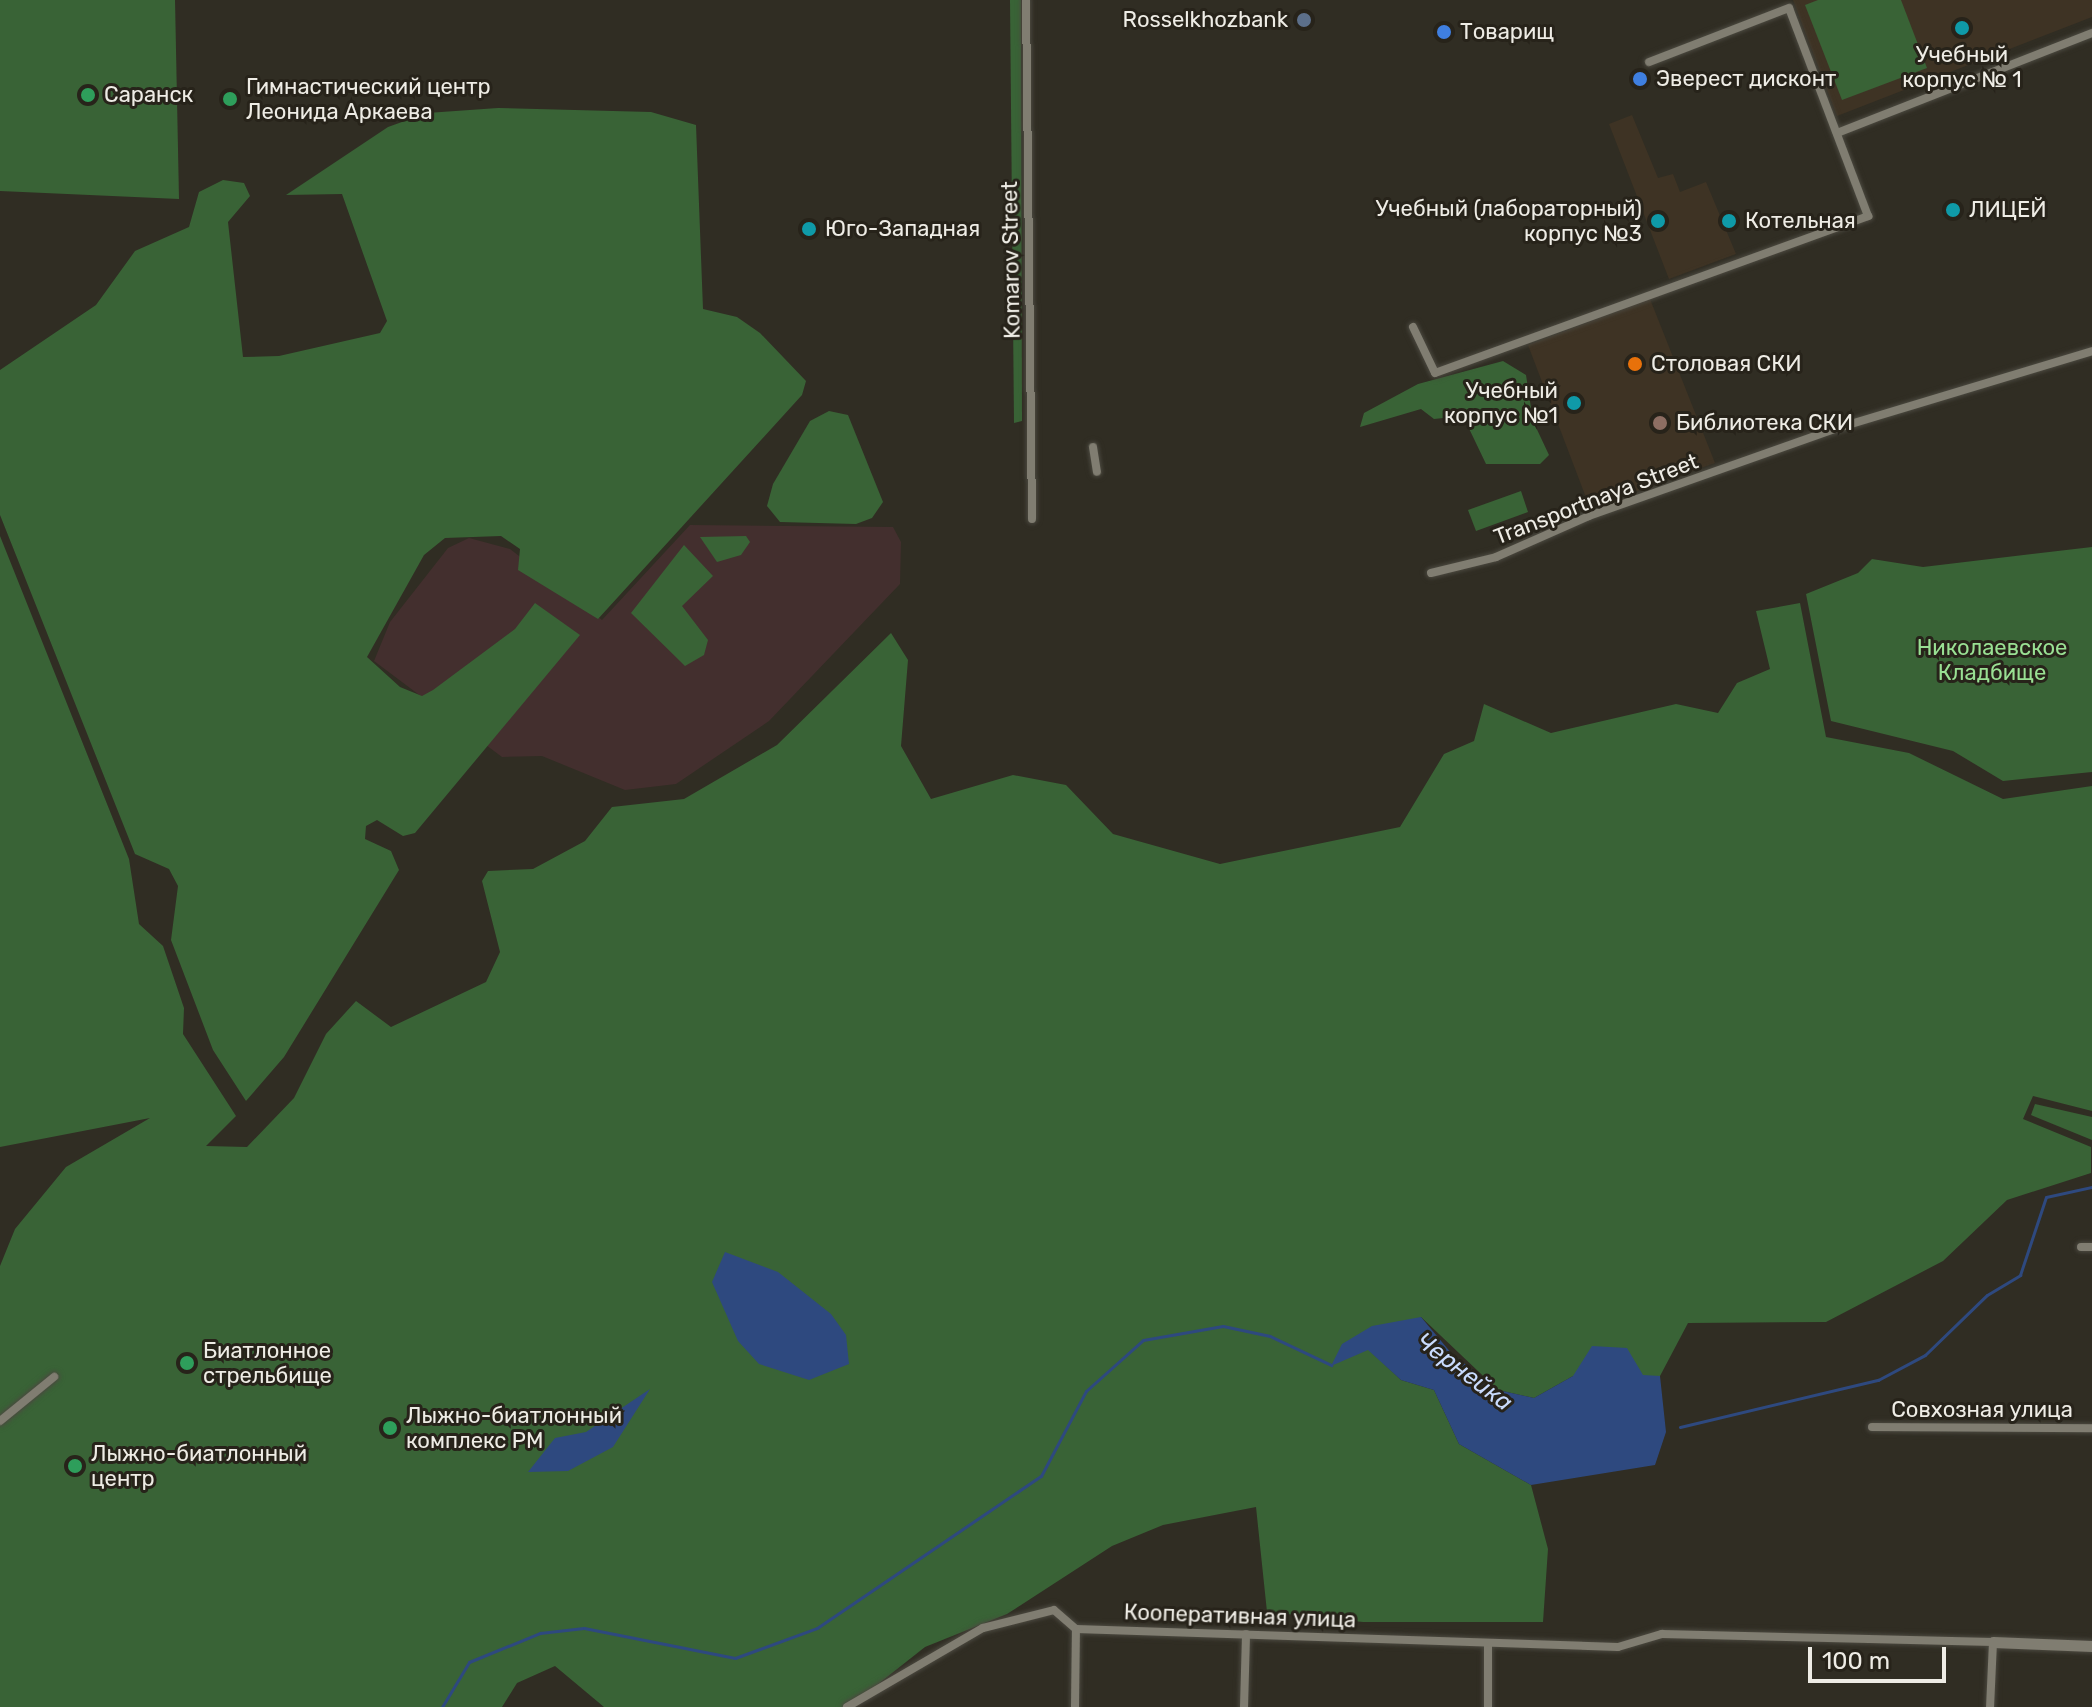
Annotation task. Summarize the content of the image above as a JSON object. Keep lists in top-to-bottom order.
{
  "streets": {
    "street": [
      "Komarov Street",
      "Transportnaya Street",
      "Совхозная улица",
      "Кооперативная улица"
    ]
  },
  "water": ["Чернейка"],
  "parks": ["Николаевское Кладбище"],
  "places": [
    "Rosselkhozbank",
    "Учебный корпус № 1",
    "Товарищ",
    "Эверест дисконт",
    "Саранск",
    "Гимнастический центр Леонида Аркаева",
    "ЛИЦЕЙ",
    "Учебный (лабораторный) корпус №3",
    "Котельная",
    "Юго-Западная",
    "Столовая СКИ",
    "Учебный корпус №1",
    "Библиотека СКИ",
    "Биатлонное стрельбище",
    "Лыжно-биатлонный комплекс РМ",
    "Лыжно-биатлонный центр"
  ],
  "scale_bar": "100 m"
}
